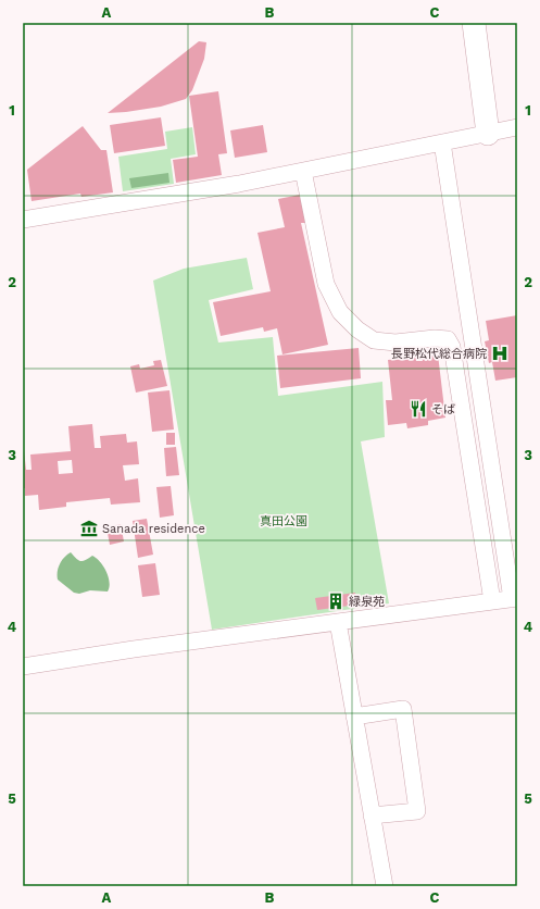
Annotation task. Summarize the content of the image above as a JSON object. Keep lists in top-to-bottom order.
{
  "parks": ["真田公園"],
  "places": {
    "hospital": ["長野松代総合病院"],
    "restaurant": ["そば"],
    "museum": ["Sanada residence"],
    "building": ["緑泉苑"]
  },
  "grid": {
    "columns": ["A", "B", "C"],
    "rows": [
      "1",
      "2",
      "3",
      "4",
      "5"
    ]
  }
}
